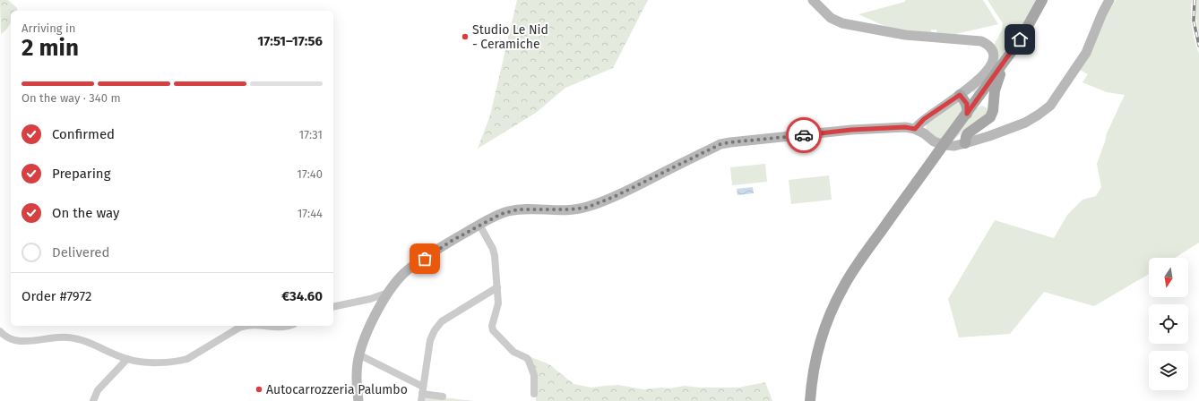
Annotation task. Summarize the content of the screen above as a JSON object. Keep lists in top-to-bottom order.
{
  "places": ["Studio Le Nid - Ceramiche", "Autocarrozzeria Palumbo"],
  "north": "bottom",
  "page": {
    "heading": ["2 min", "Arriving in", "17:51–17:56"],
    "panel": ["Order #7972", "€34.60"],
    "bar": "On the way · 340 m",
    "list": [
      ["Confirmed", "17:31"],
      ["Preparing", "17:40"],
      ["On the way", "17:44"],
      "Delivered"
    ]
  }
}
